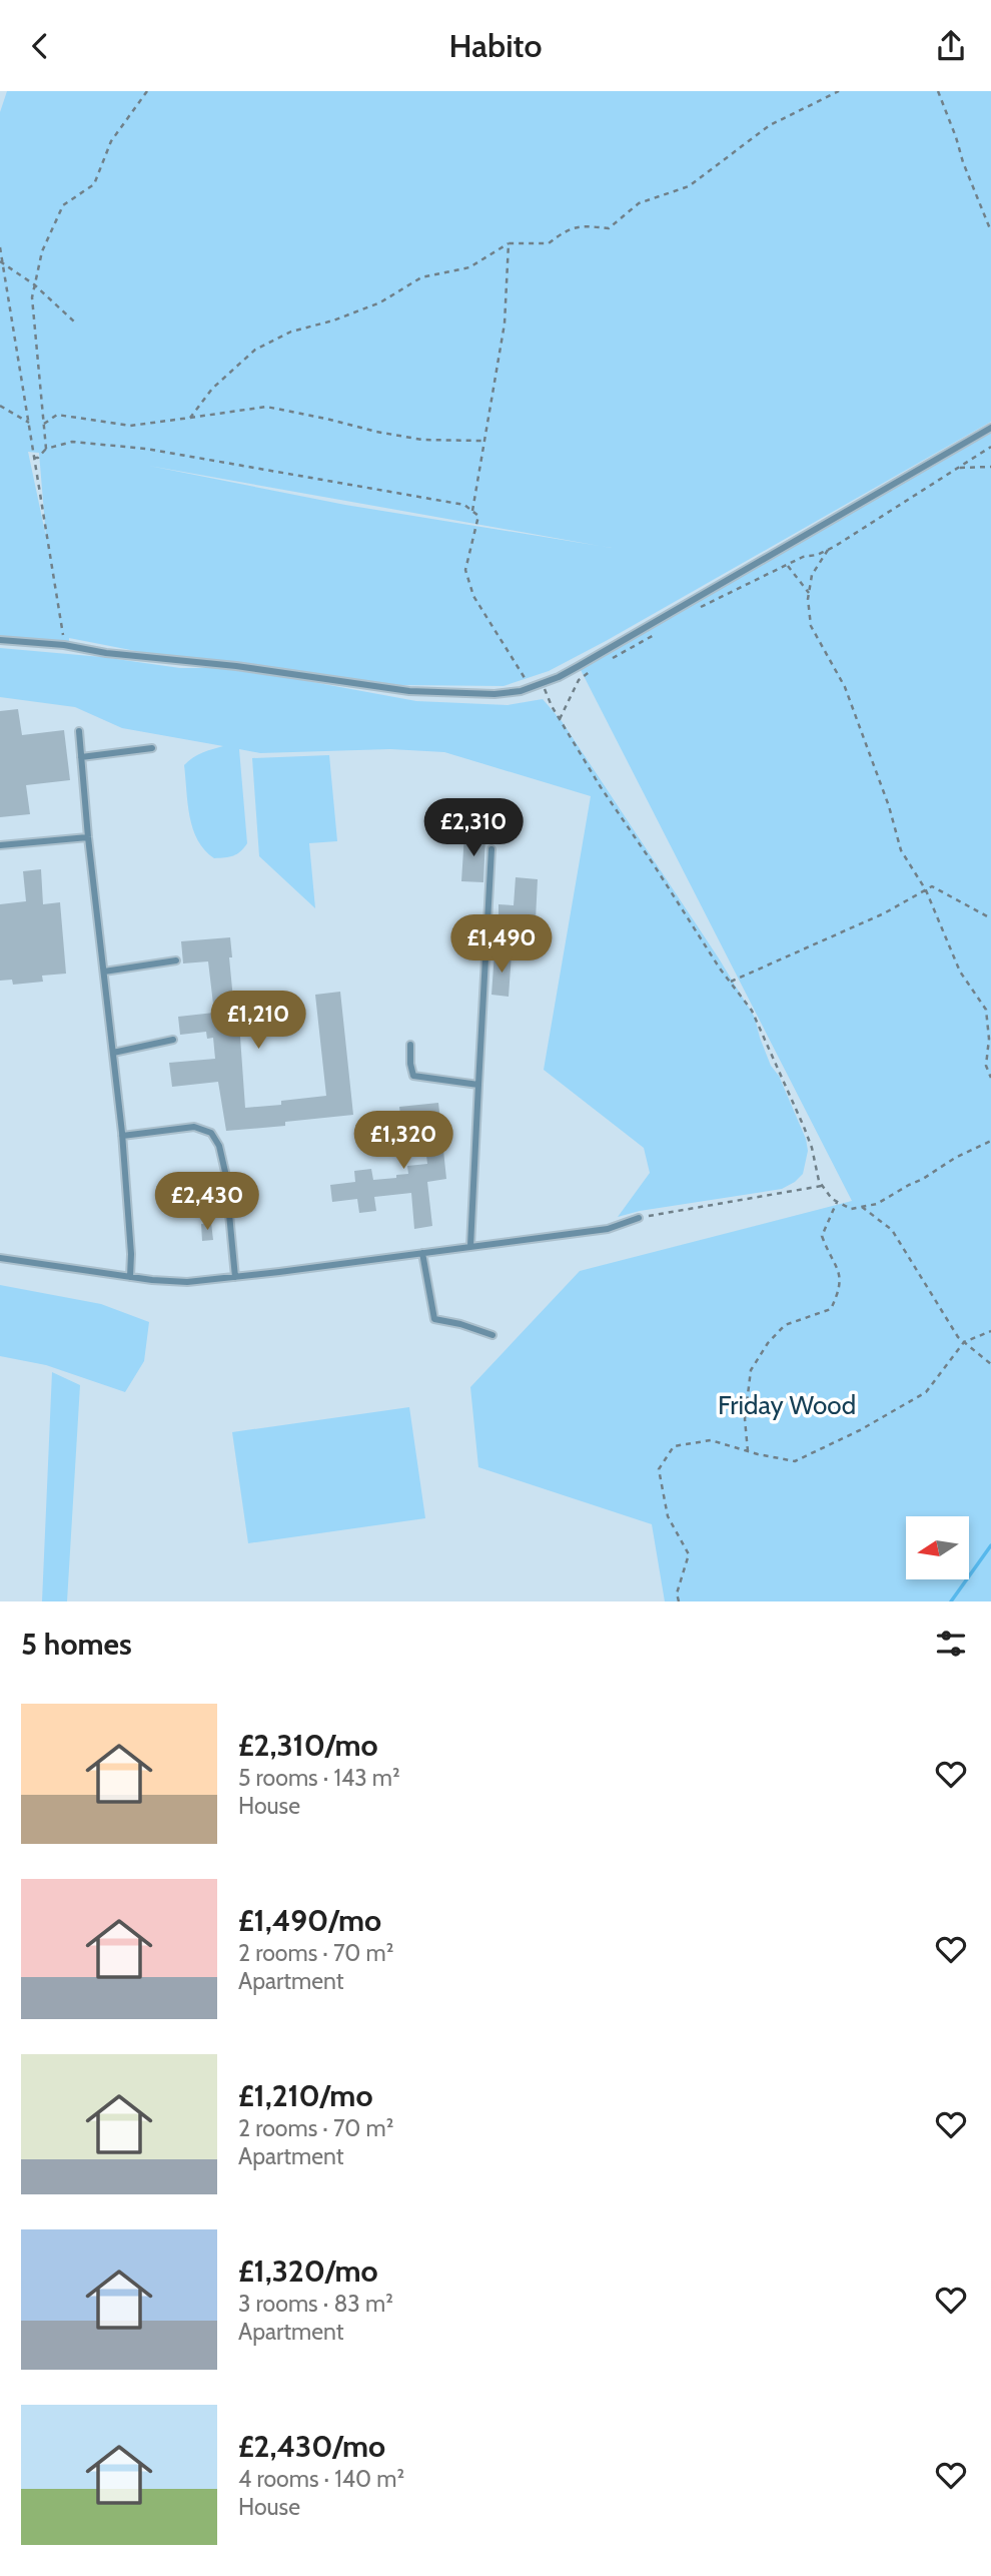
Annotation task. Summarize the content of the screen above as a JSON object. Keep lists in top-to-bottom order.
{
  "parks": ["Friday Wood"],
  "north": "left",
  "page": {
    "header": "Habito",
    "price": [
      "£2,310",
      "£1,490",
      "£1,210",
      "£1,320",
      "£2,430"
    ],
    "heading": "5 homes",
    "list": [
      {
        "name": "£2,310/mo",
        "note": "5 rooms · 143 m² · House"
      },
      {
        "name": "£1,490/mo",
        "note": "2 rooms · 70 m² · Apartment"
      },
      {
        "name": "£1,210/mo",
        "note": "2 rooms · 70 m² · Apartment"
      },
      {
        "name": "£1,320/mo",
        "note": "3 rooms · 83 m² · Apartment"
      },
      {
        "name": "£2,430/mo",
        "note": "4 rooms · 140 m² · House"
      }
    ]
  }
}
